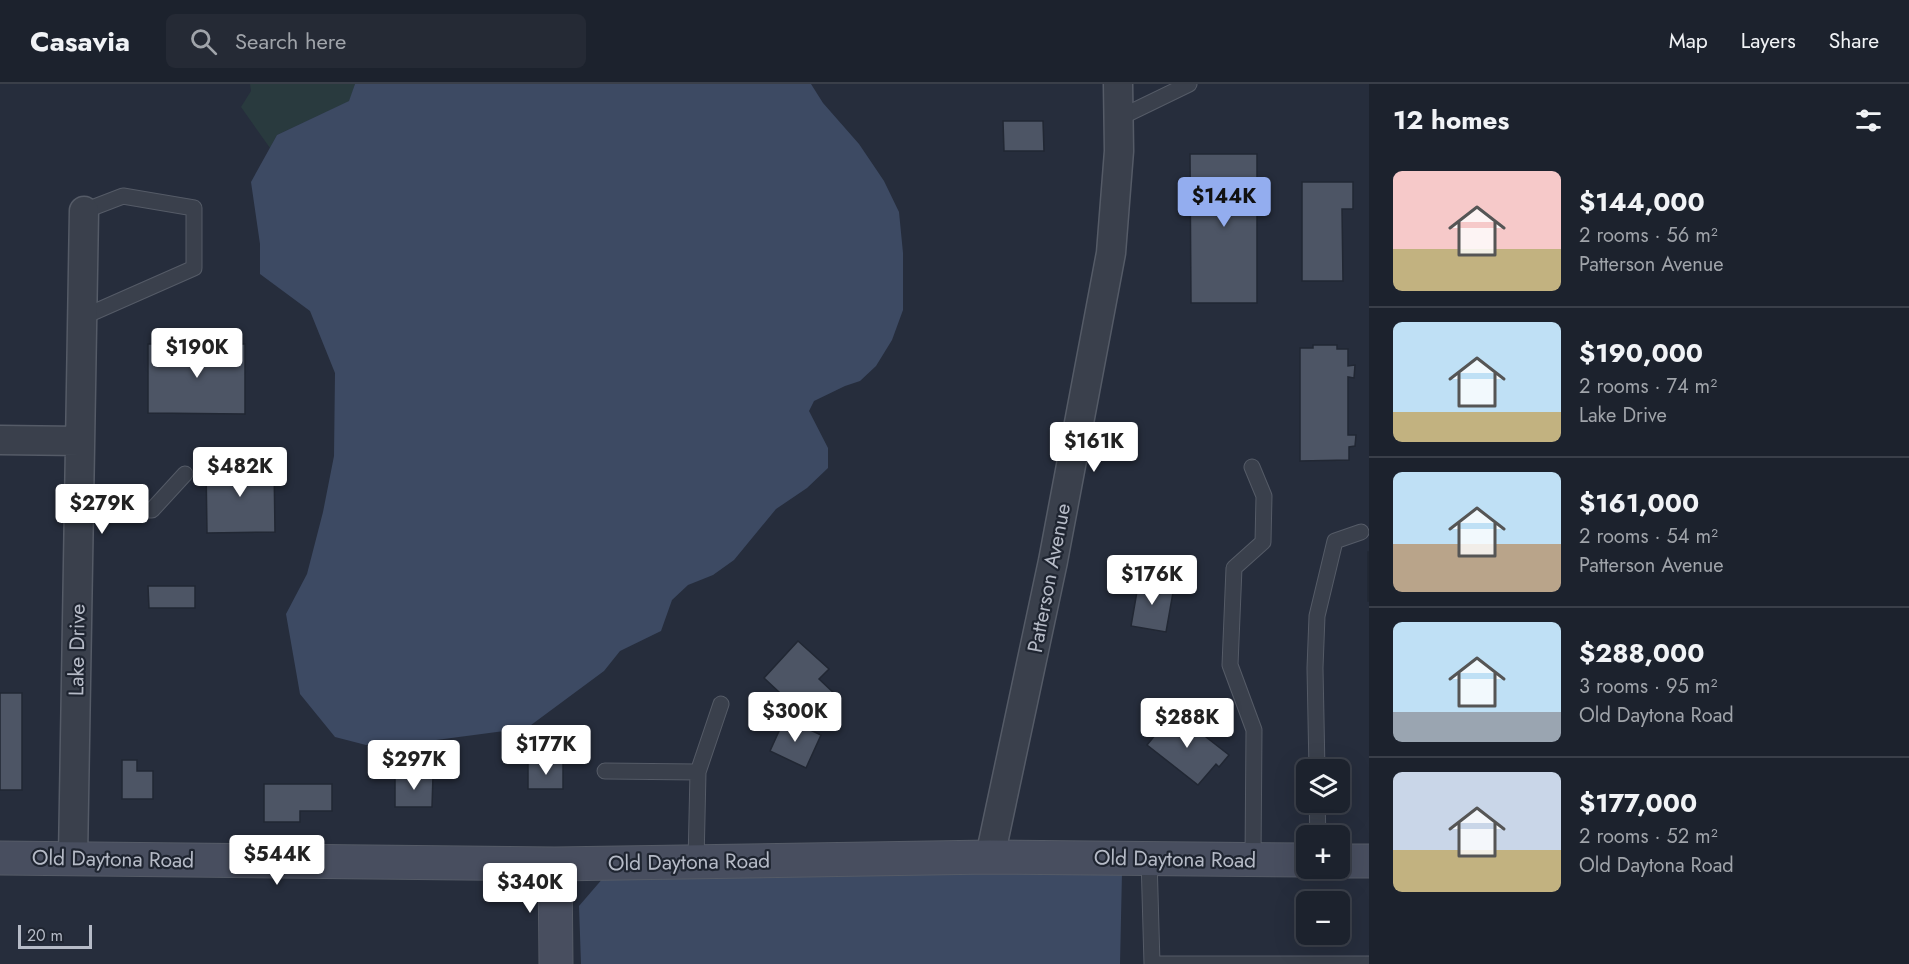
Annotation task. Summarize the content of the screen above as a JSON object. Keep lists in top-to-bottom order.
{
  "streets": {
    "street": ["Patterson Avenue", "Lake Drive", "Old Daytona Road"]
  },
  "crossings": [
    ["Patterson Avenue", "Old Daytona Road"],
    ["Lake Drive", "Old Daytona Road"]
  ],
  "scale_bar": "20 m",
  "page": {
    "header": "Casavia",
    "search": "Search here",
    "nav": ["Map", "Layers", "Share"],
    "heading": "12 homes",
    "list": [
      {
        "name": "$144,000",
        "note": "2 rooms · 56 m² · Patterson Avenue"
      },
      {
        "name": "$190,000",
        "note": "2 rooms · 74 m² · Lake Drive"
      },
      {
        "name": "$161,000",
        "note": "2 rooms · 54 m² · Patterson Avenue"
      },
      {
        "name": "$288,000",
        "note": "3 rooms · 95 m² · Old Daytona Road"
      },
      {
        "name": "$177,000",
        "note": "2 rooms · 52 m² · Old Daytona Road"
      }
    ],
    "price": [
      "$144K",
      "$190K",
      "$161K",
      "$482K",
      "$279K",
      "$176K",
      "$300K",
      "$288K",
      "$177K",
      "$297K",
      "$544K",
      "$340K"
    ],
    "map_buttons": ["+", "−"],
    "scale": "20 m"
  }
}
